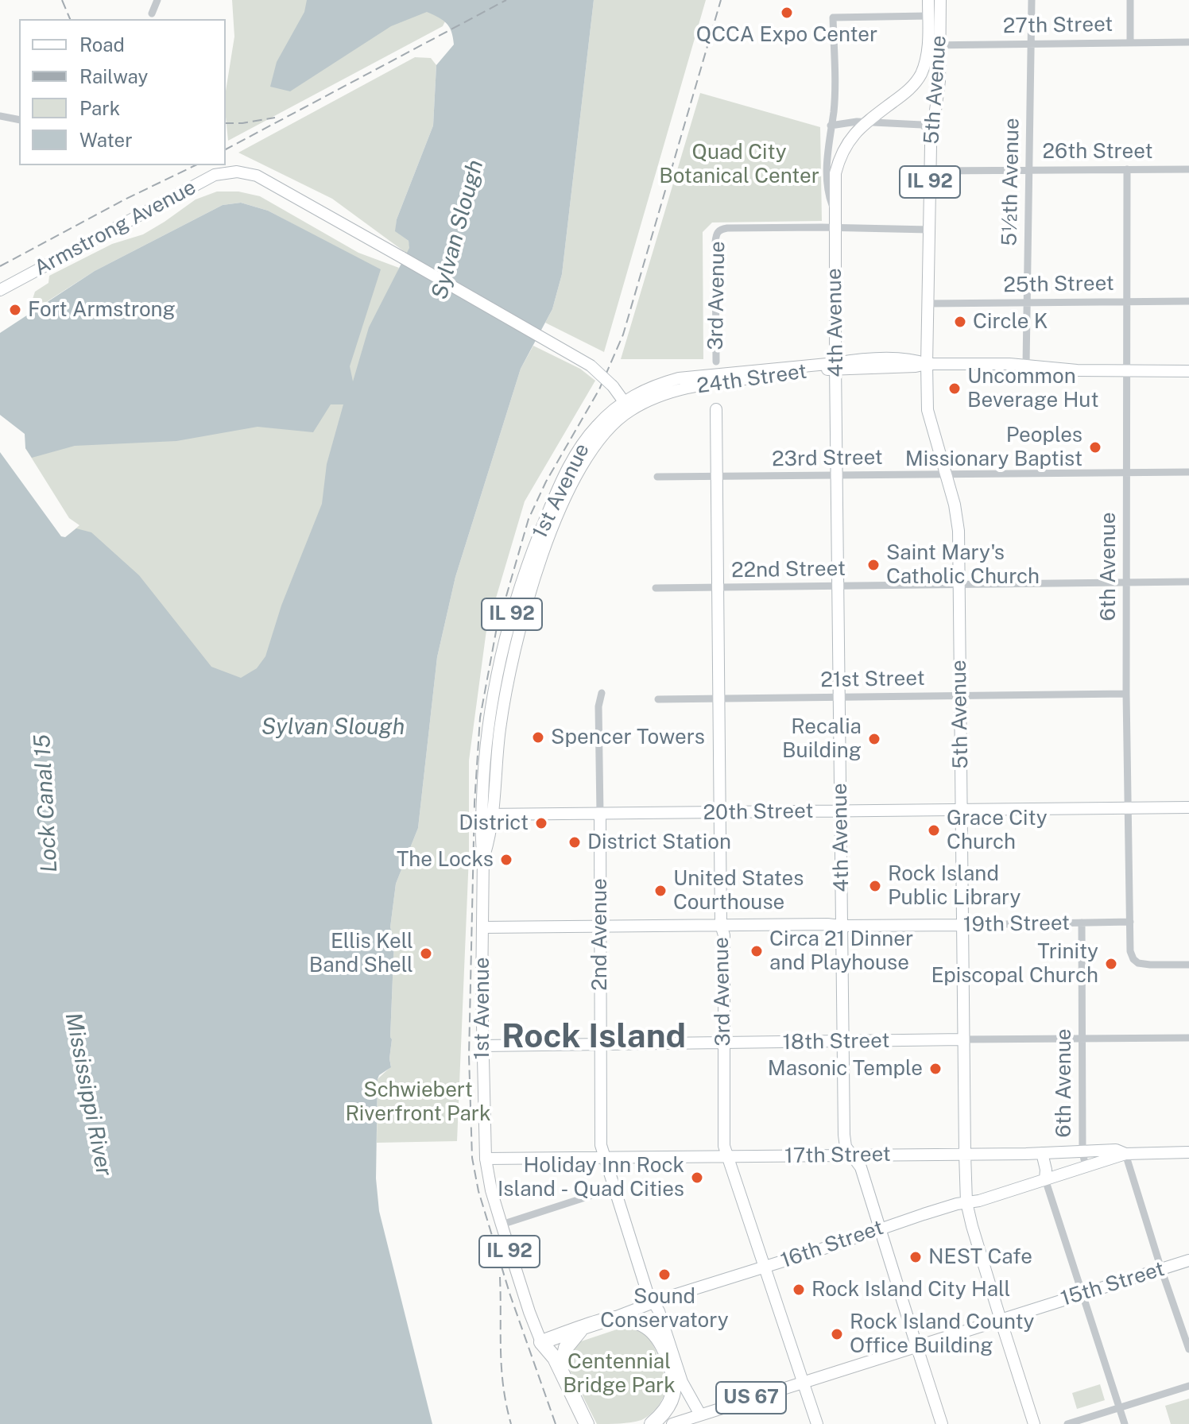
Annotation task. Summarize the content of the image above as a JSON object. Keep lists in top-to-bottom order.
{
  "streets": {
    "highway": ["IL 92", "1st Avenue", "16th Street"],
    "street": [
      "27th Street",
      "5th Avenue",
      "26th Street",
      "5½th Avenue",
      "Armstrong Avenue",
      "25th Street",
      "3rd Avenue",
      "4th Avenue",
      "24th Street",
      "23rd Street",
      "6th Avenue",
      "22nd Street",
      "21st Street",
      "20th Street",
      "19th Street",
      "2nd Avenue",
      "18th Street",
      "17th Street",
      "15th Street",
      "US 67"
    ]
  },
  "crossings": [
    ["27th Street", "5th Avenue"],
    ["27th Street", "5½th Avenue"],
    ["5th Avenue", "26th Street"],
    ["5th Avenue", "25th Street"],
    ["5th Avenue", "3rd Avenue"],
    ["5th Avenue", "4th Avenue"],
    ["5th Avenue", "24th Street"],
    ["5th Avenue", "23rd Street"],
    ["5th Avenue", "22nd Street"],
    ["5th Avenue", "21st Street"],
    ["5th Avenue", "20th Street"],
    ["5th Avenue", "19th Street"],
    ["5th Avenue", "18th Street"],
    ["5th Avenue", "17th Street"],
    ["5th Avenue", "16th Street"],
    ["5th Avenue", "15th Street"],
    ["26th Street", "5½th Avenue"],
    ["26th Street", "6th Avenue"],
    ["5½th Avenue", "25th Street"],
    ["5½th Avenue", "24th Street"],
    ["Armstrong Avenue", "24th Street"],
    ["Armstrong Avenue", "1st Avenue"],
    ["25th Street", "6th Avenue"],
    ["3rd Avenue", "4th Avenue"],
    ["3rd Avenue", "23rd Street"],
    ["3rd Avenue", "22nd Street"],
    ["3rd Avenue", "21st Street"],
    ["3rd Avenue", "20th Street"],
    ["3rd Avenue", "19th Street"],
    ["3rd Avenue", "18th Street"],
    ["3rd Avenue", "17th Street"],
    ["3rd Avenue", "16th Street"],
    ["3rd Avenue", "15th Street"],
    ["4th Avenue", "24th Street"],
    ["4th Avenue", "23rd Street"],
    ["4th Avenue", "22nd Street"],
    ["4th Avenue", "21st Street"],
    ["4th Avenue", "20th Street"],
    ["4th Avenue", "19th Street"],
    ["4th Avenue", "18th Street"],
    ["4th Avenue", "17th Street"],
    ["4th Avenue", "16th Street"],
    ["4th Avenue", "15th Street"],
    ["24th Street", "1st Avenue"],
    ["24th Street", "6th Avenue"],
    ["23rd Street", "6th Avenue"],
    ["1st Avenue", "20th Street"],
    ["1st Avenue", "19th Street"],
    ["1st Avenue", "18th Street"],
    ["1st Avenue", "17th Street"],
    ["1st Avenue", "16th Street"],
    ["6th Avenue", "22nd Street"],
    ["6th Avenue", "21st Street"],
    ["6th Avenue", "20th Street"],
    ["6th Avenue", "19th Street"],
    ["6th Avenue", "18th Street"],
    ["6th Avenue", "17th Street"],
    ["6th Avenue", "16th Street"],
    ["20th Street", "2nd Avenue"],
    ["19th Street", "2nd Avenue"],
    ["2nd Avenue", "18th Street"],
    ["2nd Avenue", "17th Street"],
    ["2nd Avenue", "16th Street"],
    ["2nd Avenue", "15th Street"],
    ["17th Street", "16th Street"]
  ],
  "districts": ["Rock Island"],
  "water": ["Sylvan Slough", "Lock Canal 15", "Mississippi River"],
  "parks": ["Quad City Botanical Center", "Schwiebert Riverfront Park", "Centennial Bridge Park"],
  "places": [
    "QCCA Expo Center",
    "Fort Armstrong",
    "Circle K",
    "Uncommon Beverage Hut",
    "Peoples Missionary Baptist",
    "Saint Mary's Catholic Church",
    "Spencer Towers",
    "Recalia Building",
    "District",
    "Grace City Church",
    "District Station",
    "The Locks",
    "Rock Island Public Library",
    "United States Courthouse",
    "Circa 21 Dinner and Playhouse",
    "Ellis Kell Band Shell",
    "Trinity Episcopal Church",
    "Masonic Temple",
    "Holiday Inn Rock Island - Quad Cities",
    "NEST Cafe",
    "Sound Conservatory",
    "Rock Island City Hall",
    "Rock Island County Office Building"
  ],
  "legend": [
    "Road",
    "Railway",
    "Park",
    "Water"
  ]
}
